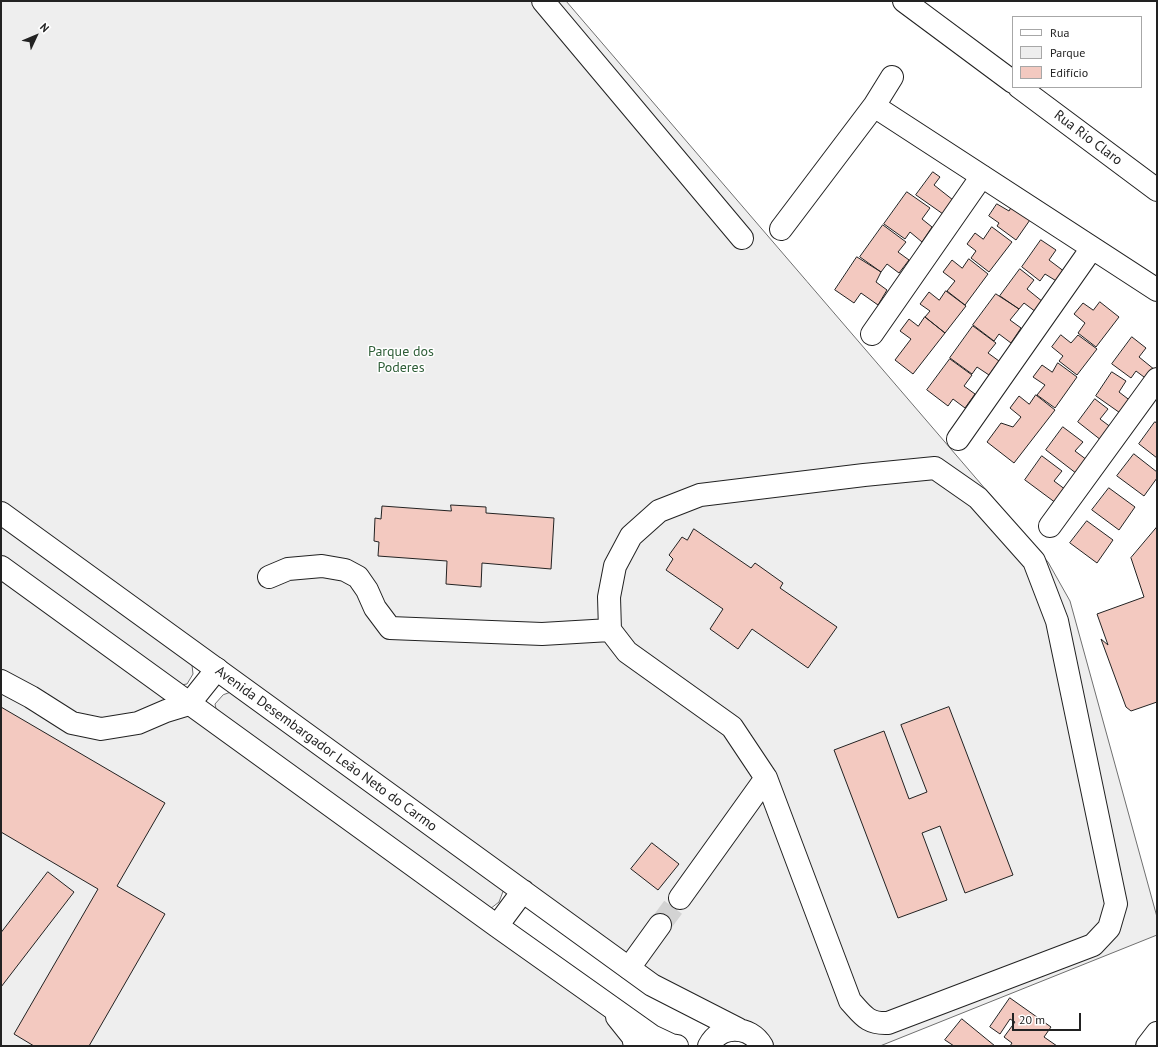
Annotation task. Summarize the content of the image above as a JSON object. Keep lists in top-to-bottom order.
{
  "streets": {
    "main road": ["Rua Rio Claro", "Avenida Desembargador Leão Neto do Carmo"]
  },
  "parks": ["Parque dos Poderes"],
  "legend": ["Rua", "Parque", "Edifício"],
  "scale_bar": "20 m",
  "north": "top right"
}
